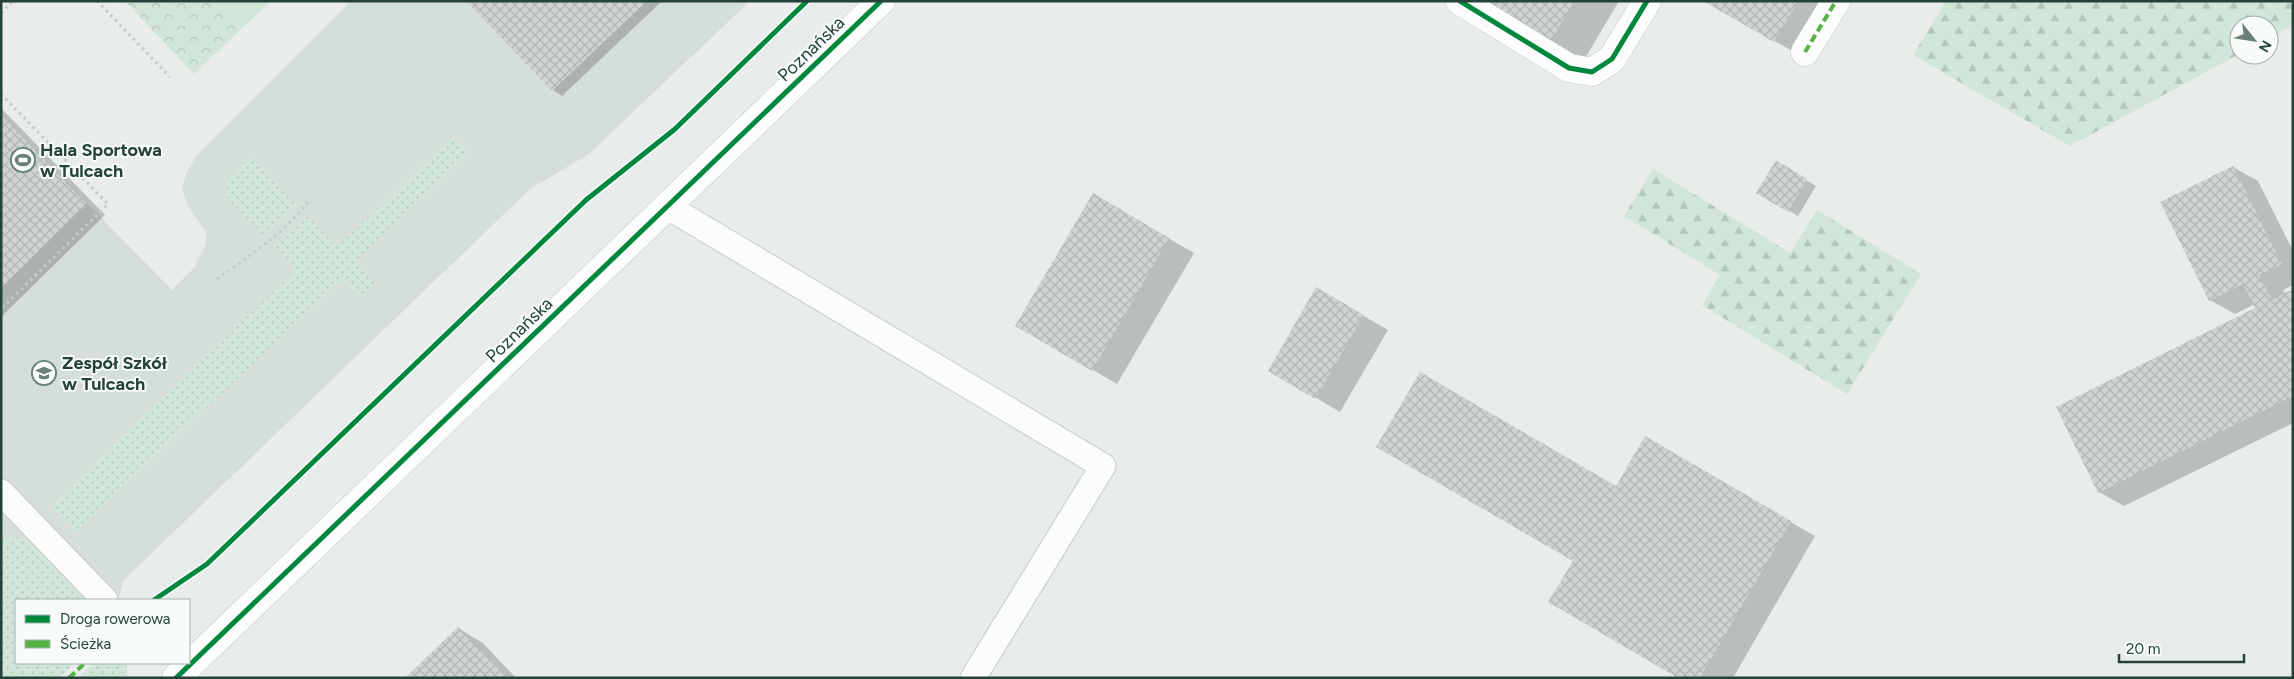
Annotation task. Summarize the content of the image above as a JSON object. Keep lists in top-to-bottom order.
{
  "streets": {
    "street": ["Poznańska"]
  },
  "places": {
    "sports": ["Hala Sportowa w Tulcach"],
    "school or university": ["Zespół Szkół w Tulcach"]
  },
  "legend": ["Droga rowerowa", "Ścieżka"],
  "scale_bar": "20 m",
  "north": "bottom right"
}
